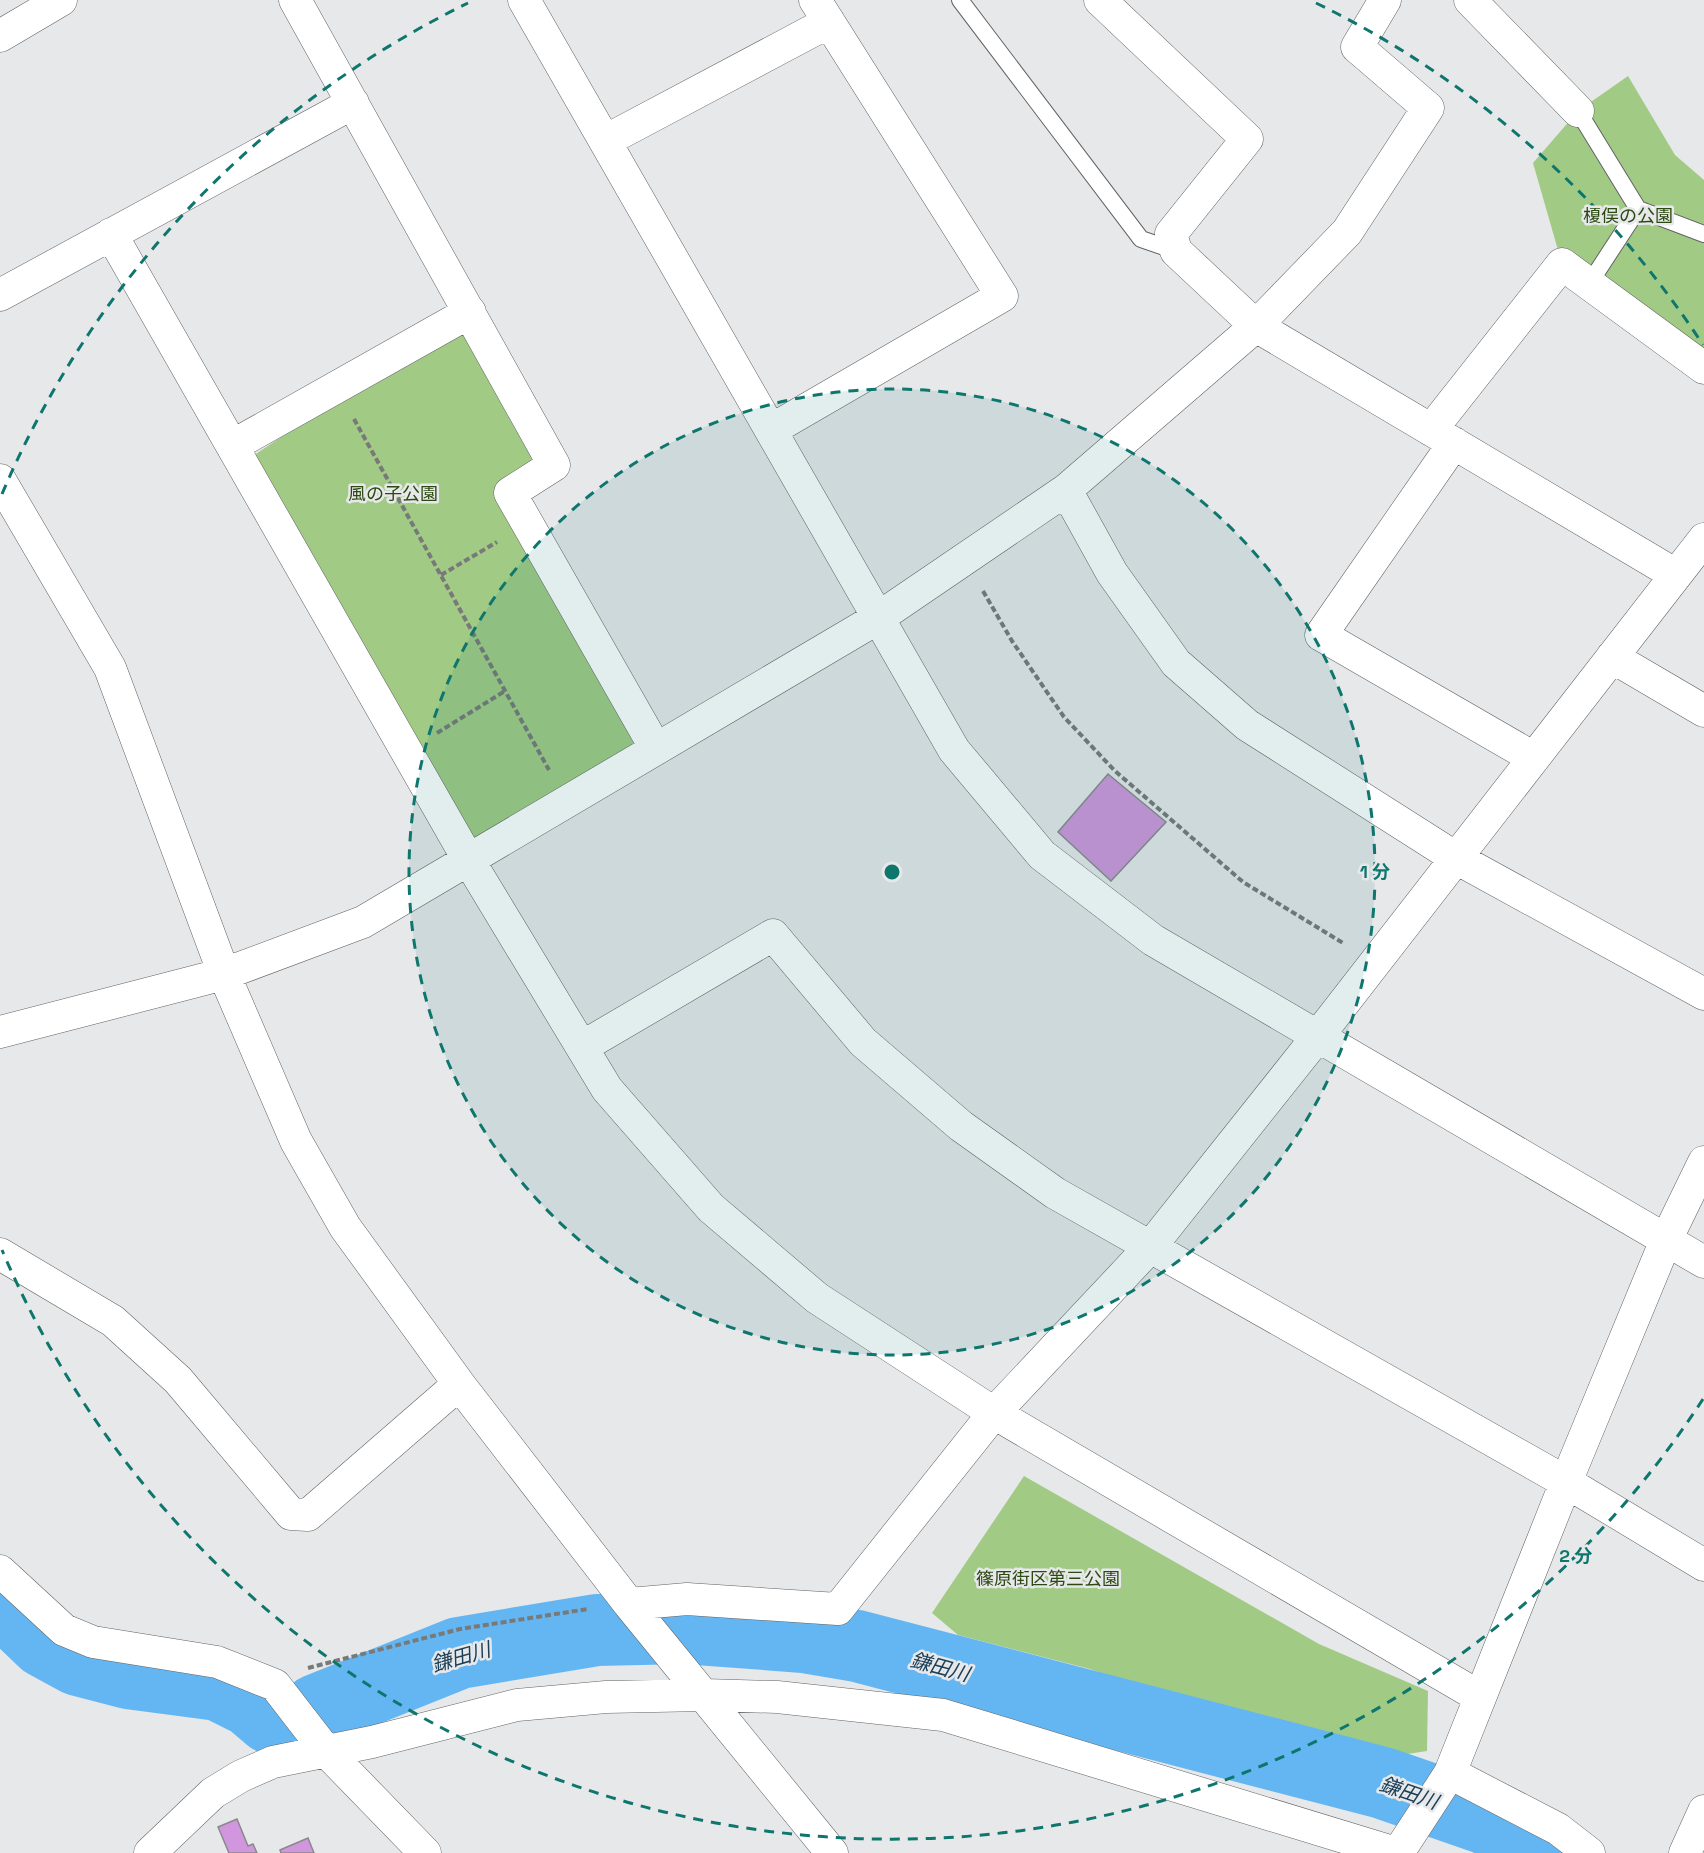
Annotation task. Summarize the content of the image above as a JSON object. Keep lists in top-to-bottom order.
{
  "water": ["鎌田川"],
  "parks": ["榎俣の公園", "風の子公園", "篠原街区第三公園"],
  "rings": ["1 分", "2 分"]
}
